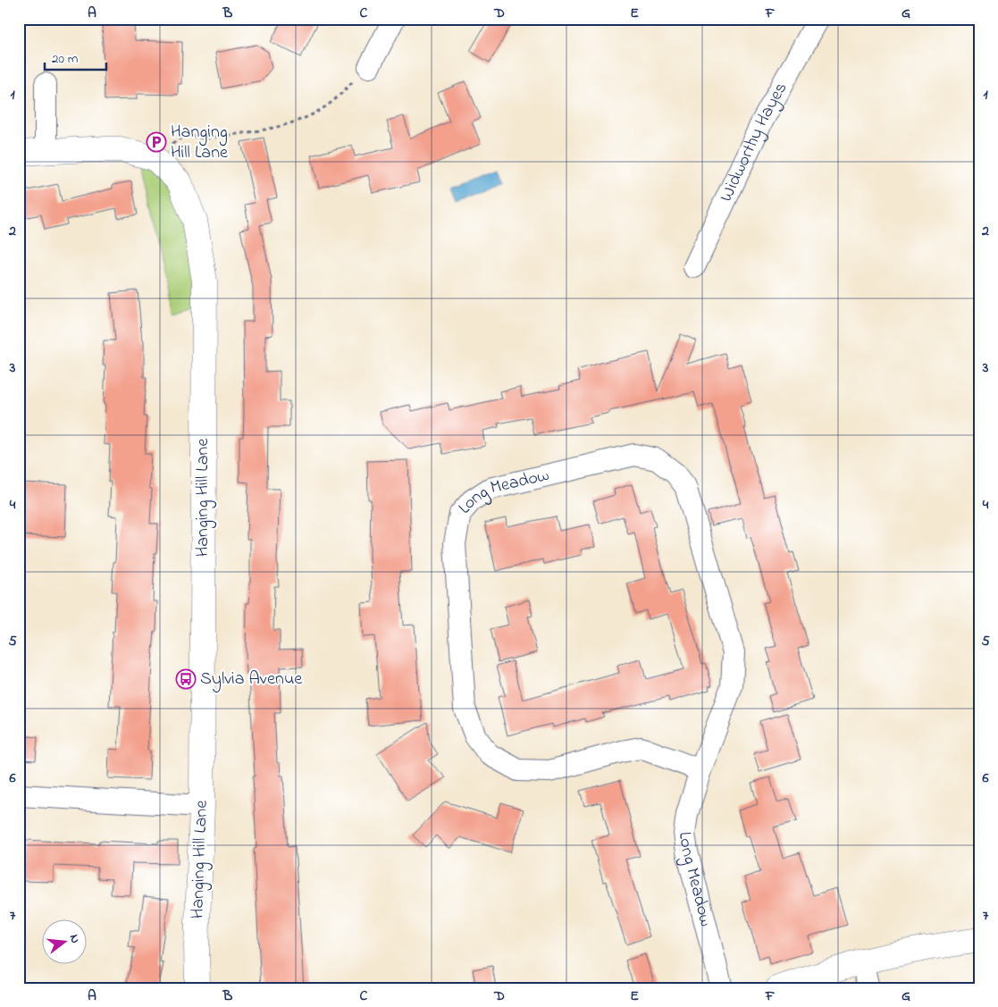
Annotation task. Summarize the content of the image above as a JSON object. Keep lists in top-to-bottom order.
{
  "streets": {
    "street": ["Widworthy Hayes", "Long Meadow", "Hanging Hill Lane"]
  },
  "places": {
    "parking": ["Hanging Hill Lane"],
    "bus stop": ["Sylvia Avenue"]
  },
  "scale_bar": "20 m",
  "north": "right",
  "grid": {
    "columns": [
      "A",
      "B",
      "C",
      "D",
      "E",
      "F",
      "G"
    ],
    "rows": [
      "1",
      "2",
      "3",
      "4",
      "5",
      "6",
      "7"
    ]
  }
}
